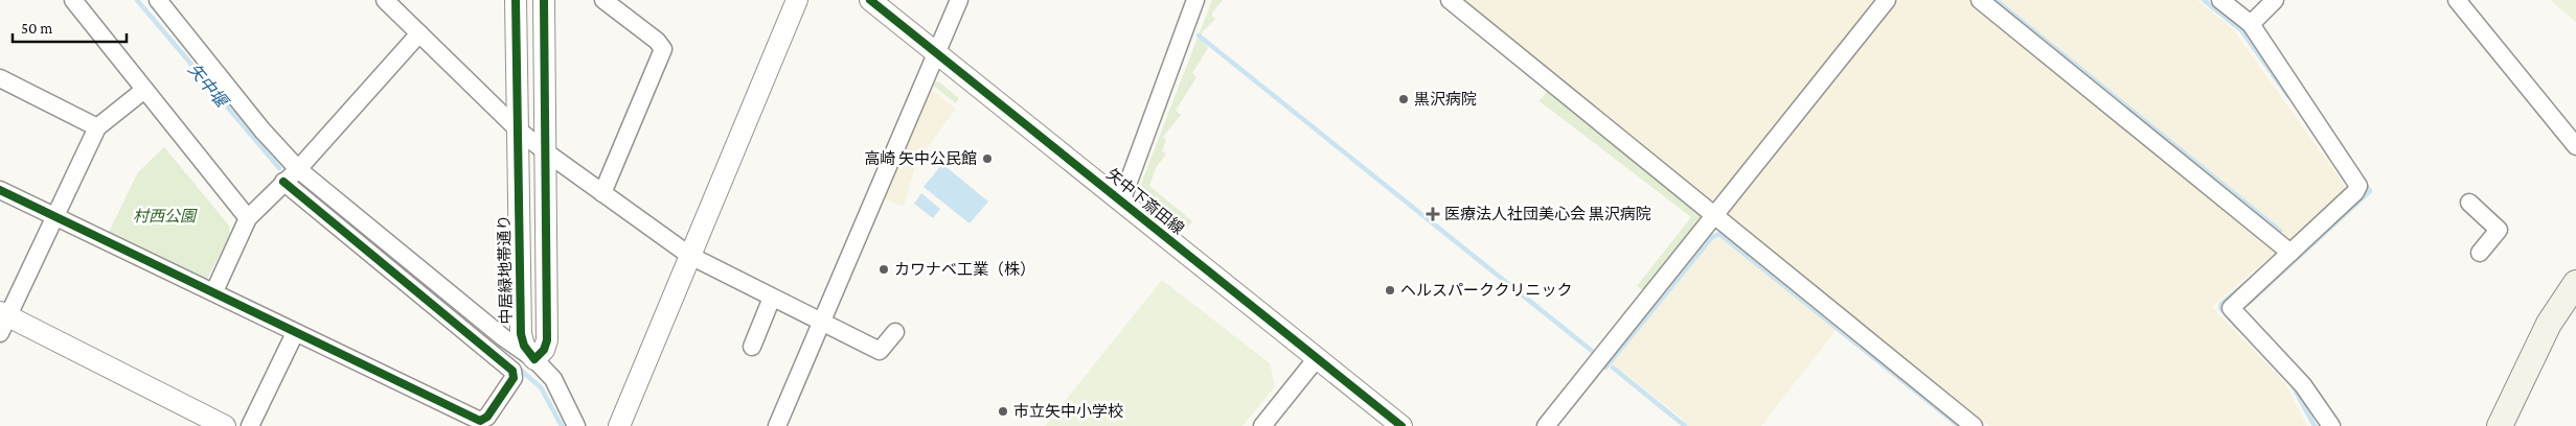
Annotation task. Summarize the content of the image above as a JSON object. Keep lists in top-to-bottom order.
{
  "streets": {
    "street": ["矢中下斎田線", "中居緑地帯通り"]
  },
  "water": ["矢中堰"],
  "parks": ["村西公園"],
  "places": {
    "other": [
      "黒沢病院",
      "高崎 矢中公民館",
      "カワナベ工業（株）",
      "ヘルスパーククリニック",
      "市立矢中小学校"
    ],
    "health": ["医療法人社団美心会 黒沢病院"]
  },
  "scale_bar": "50 m"
}
